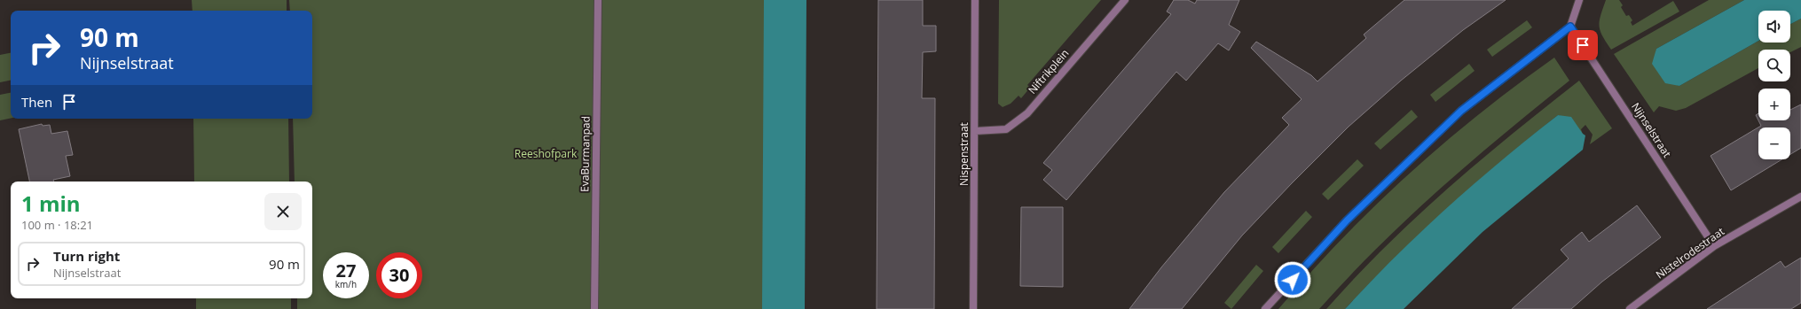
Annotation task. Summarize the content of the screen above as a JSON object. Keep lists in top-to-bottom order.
{
  "streets": {
    "street": [
      "Niftrikplein",
      "Nijnselstraat",
      "EvaBurmanpad",
      "Nispenstraat",
      "Nistelrodestraat"
    ]
  },
  "crossings": [
    ["Niftrikplein", "Nispenstraat"],
    ["Nijnselstraat", "Nistelrodestraat"]
  ],
  "parks": ["Reeshofpark"],
  "page": {
    "map_buttons": ["+", "−"],
    "turn": ["90 m", "Nijnselstraat"],
    "then": "Then",
    "heading": ["1 min", "100 m · 18:21"],
    "list": [
      {
        "name": "Turn right",
        "note": "Nijnselstraat",
        "value": "90 m"
      }
    ],
    "speed": "27 km/h",
    "limit": "30"
  }
}
